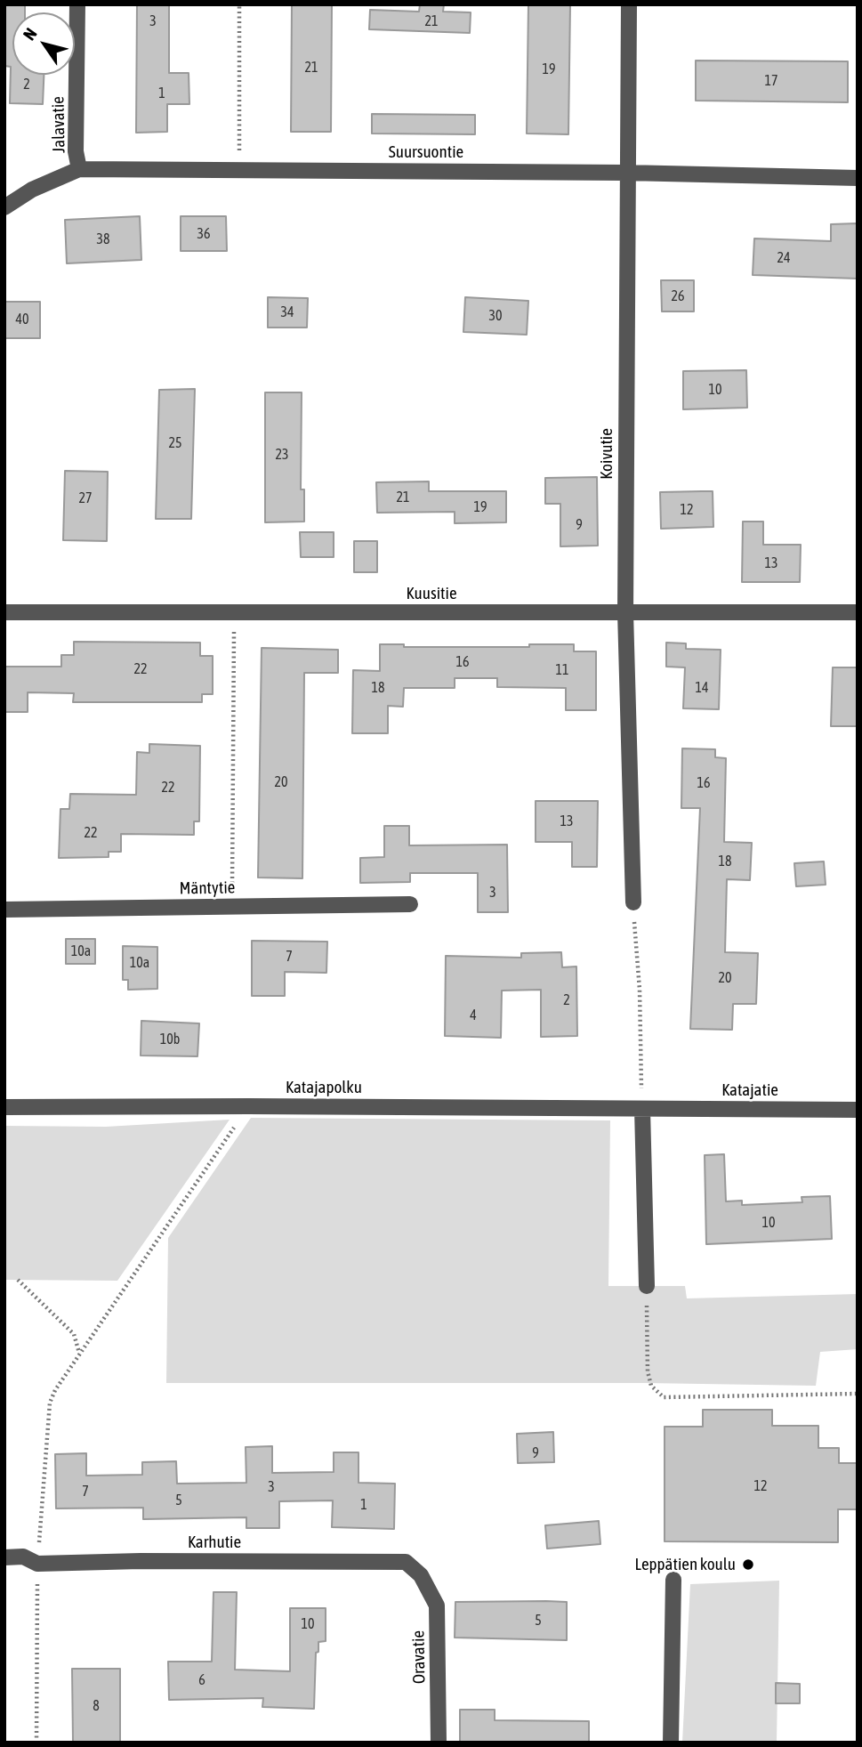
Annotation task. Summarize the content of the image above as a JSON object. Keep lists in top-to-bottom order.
{
  "streets": {
    "street": [
      "Jalavatie",
      "Suursuontie",
      "Koivutie",
      "Kuusitie",
      "Mäntytie",
      "Katajapolku",
      "Katajatie",
      "Karhutie",
      "Oravatie"
    ]
  },
  "crossings": [
    ["Jalavatie", "Suursuontie"],
    ["Suursuontie", "Koivutie"],
    ["Koivutie", "Kuusitie"],
    ["Katajapolku", "Katajatie"],
    ["Karhutie", "Oravatie"]
  ],
  "places": ["Leppätien koulu"],
  "house_numbers": [
    "3",
    "21",
    "21",
    "19",
    "17",
    "2",
    "1",
    "36",
    "38",
    "24",
    "26",
    "34",
    "30",
    "40",
    "10",
    "25",
    "23",
    "21",
    "27",
    "19",
    "12",
    "9",
    "13",
    "16",
    "22",
    "11",
    "18",
    "14",
    "20",
    "16",
    "22",
    "13",
    "22",
    "18",
    "3",
    "10a",
    "7",
    "10a",
    "20",
    "2",
    "4",
    "10b",
    "10",
    "9",
    "12",
    "3",
    "7",
    "5",
    "1",
    "5",
    "10",
    "6",
    "8"
  ],
  "north": "top left"
}
